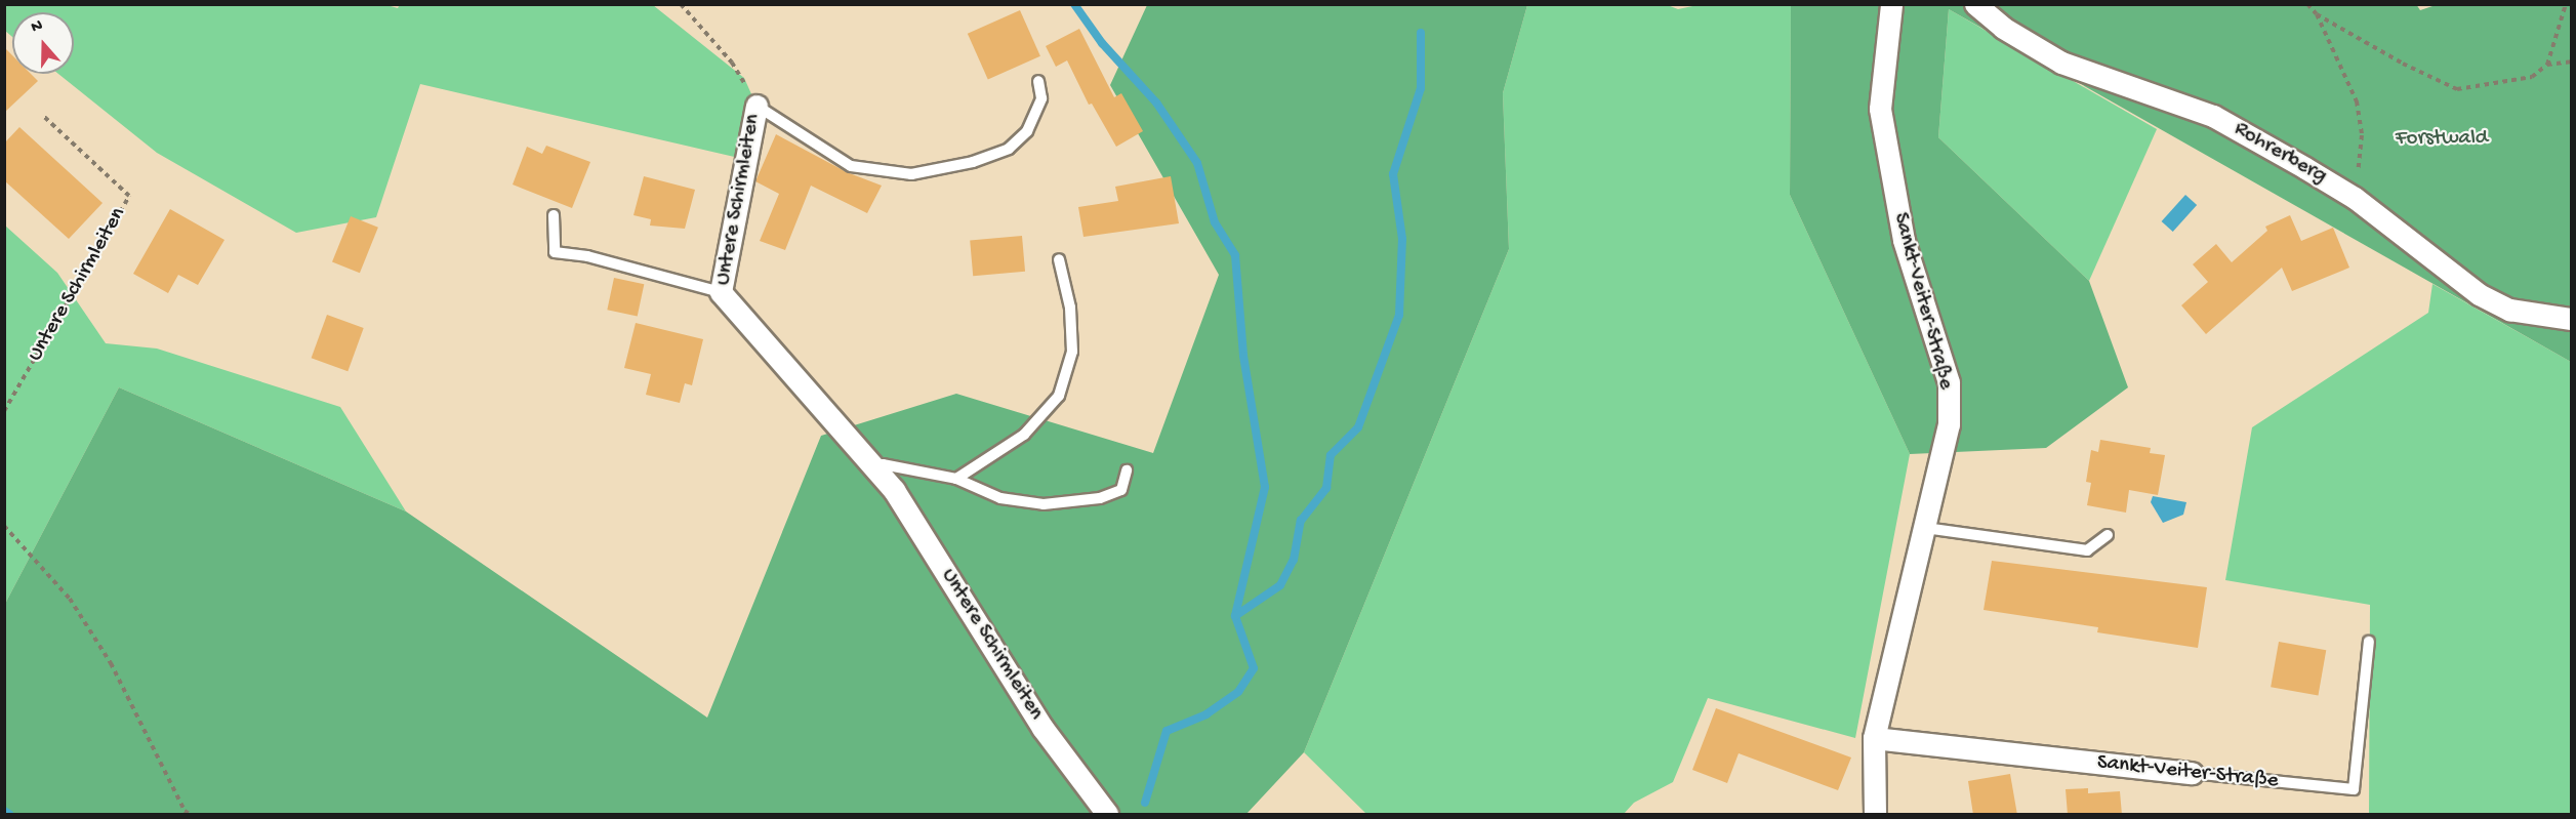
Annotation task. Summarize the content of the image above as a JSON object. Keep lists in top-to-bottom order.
{
  "streets": {
    "street": ["Rohrerberg", "Untere Schirmleiten", "Sankt-Veiter-Straße"]
  },
  "parks": ["Forstwald"],
  "north": "top"
}
